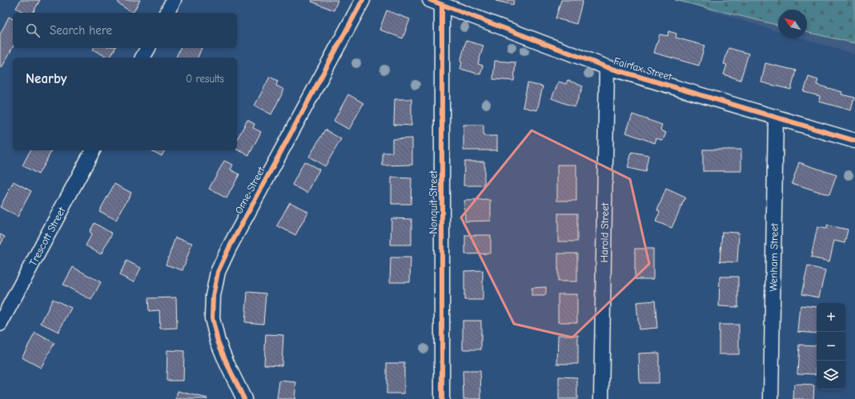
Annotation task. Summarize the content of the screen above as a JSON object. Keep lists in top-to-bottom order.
{
  "streets": {
    "street": [
      "Fairfax Street",
      "Orne Street",
      "Nonquit Street",
      "Harold Street",
      "Trescott Street",
      "Wenham Street"
    ]
  },
  "crossings": [
    ["Fairfax Street", "Nonquit Street"],
    ["Fairfax Street", "Harold Street"],
    ["Fairfax Street", "Wenham Street"]
  ],
  "north": "top left",
  "page": {
    "search": "Search here",
    "heading": ["Nearby", "0 results"],
    "map_buttons": ["+", "−"]
  }
}
